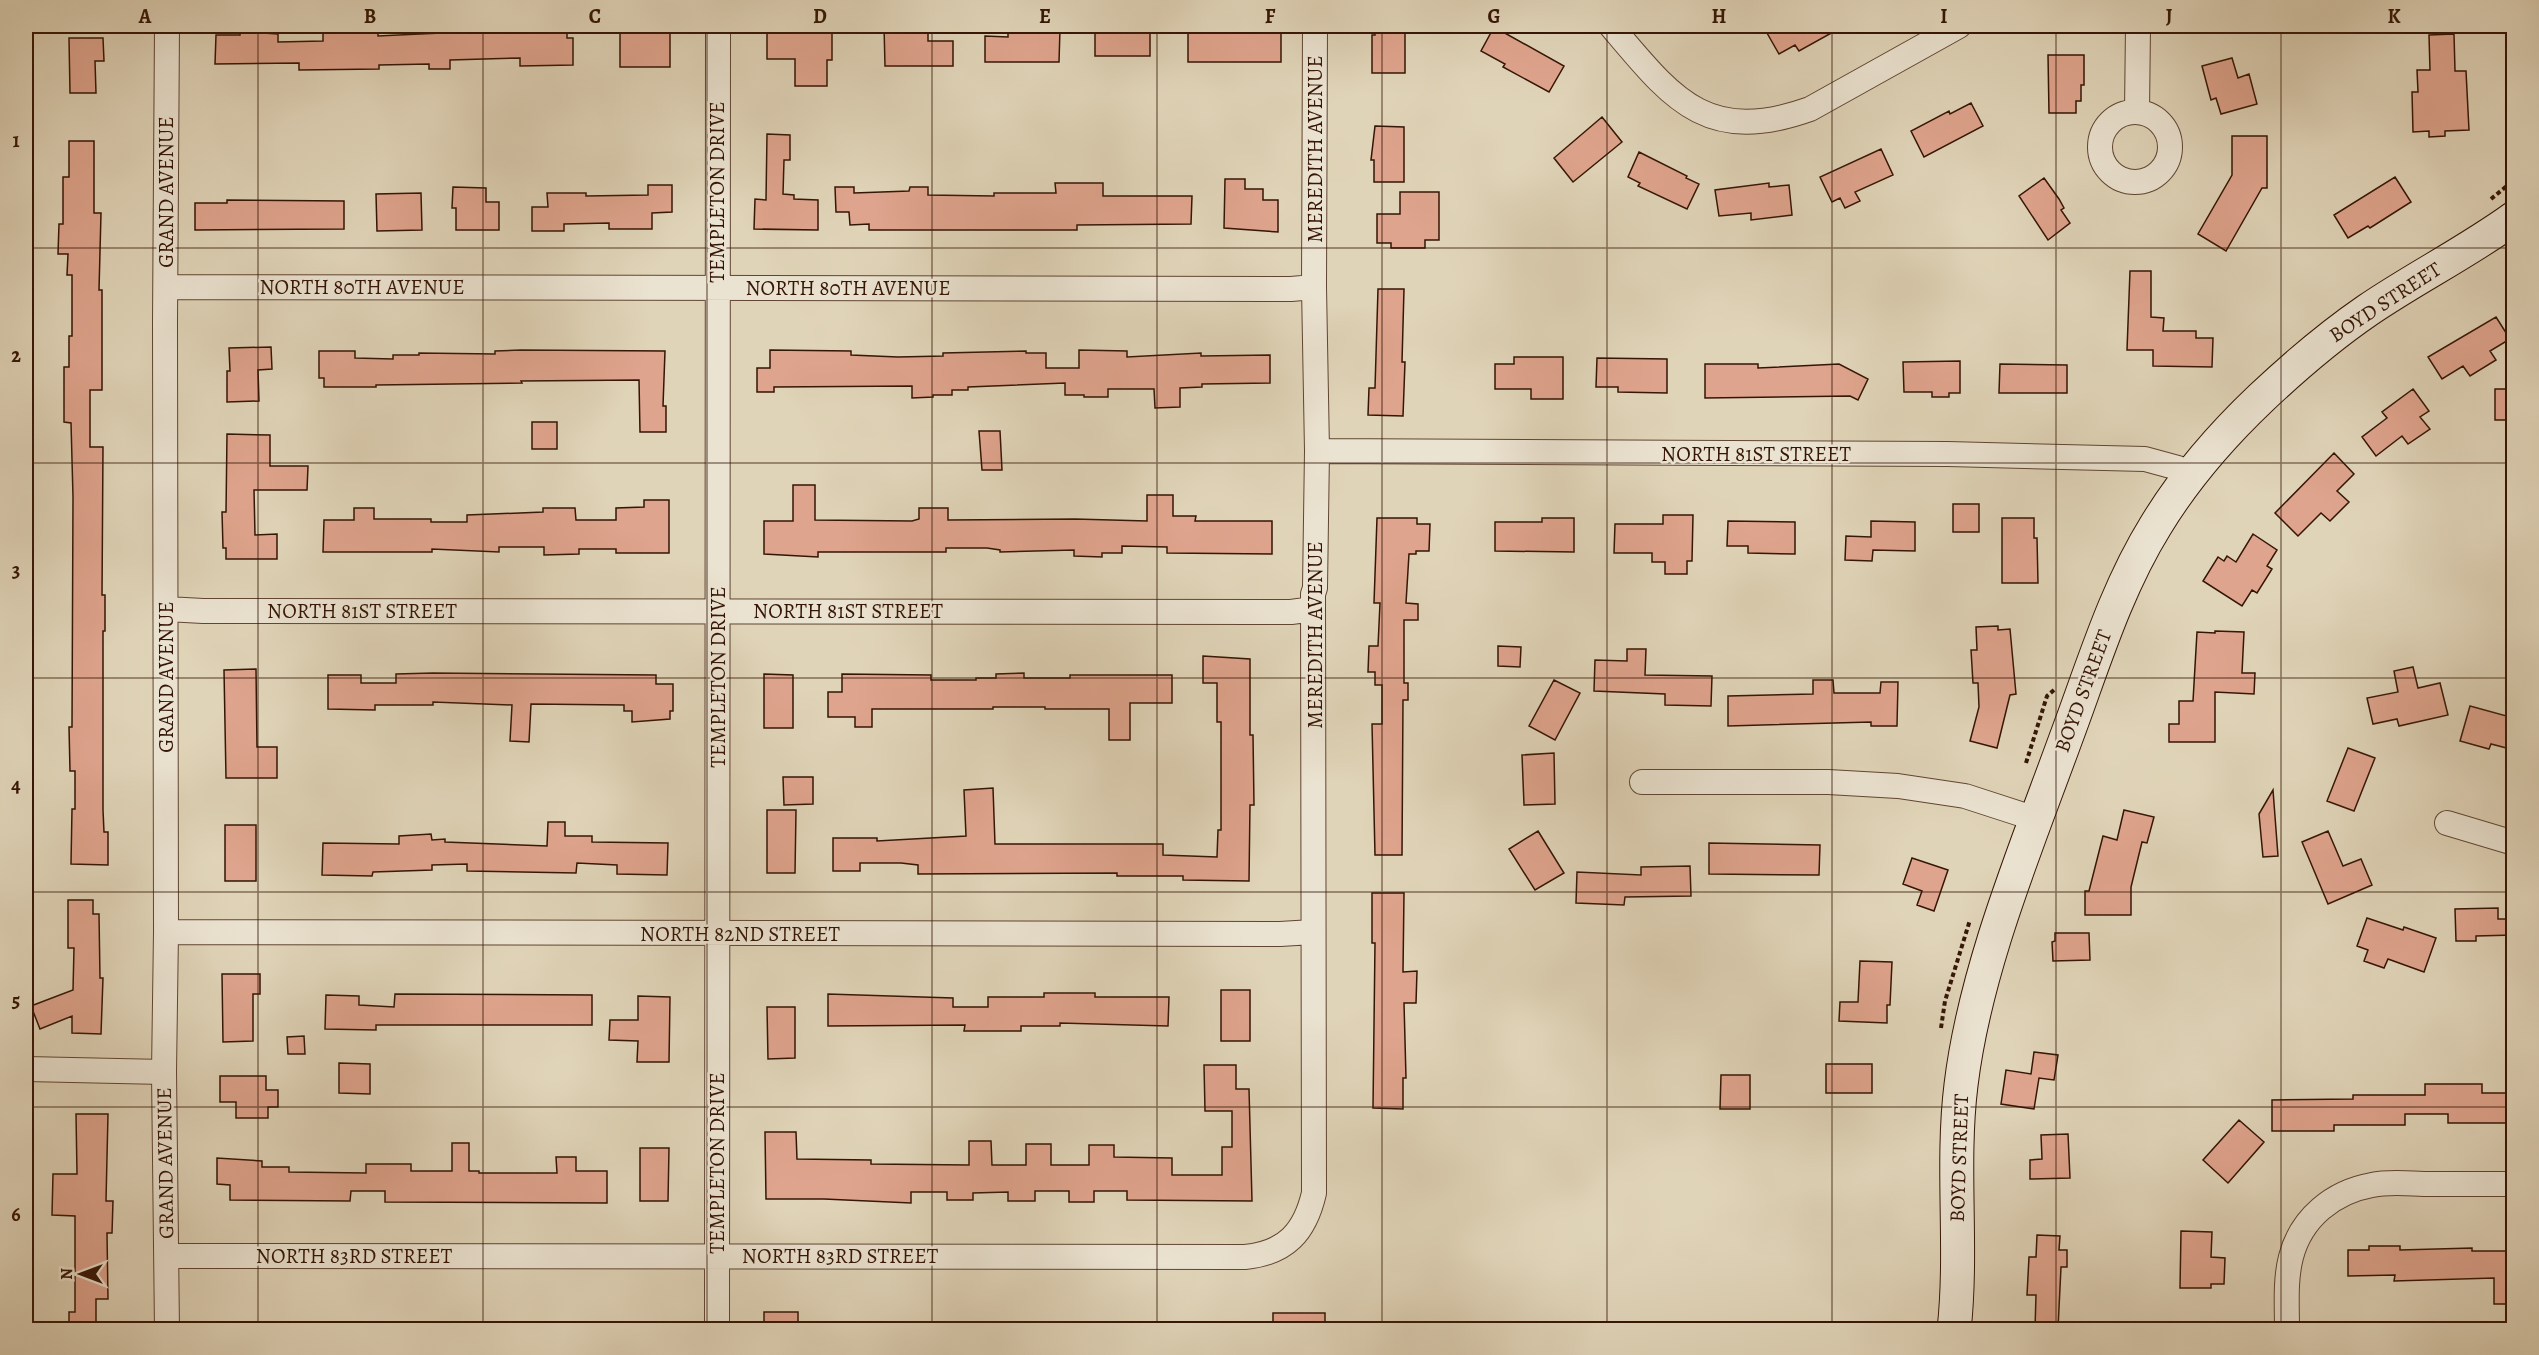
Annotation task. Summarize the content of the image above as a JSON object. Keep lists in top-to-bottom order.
{
  "streets": {
    "street": [
      "MEREDITH AVENUE",
      "GRAND AVENUE",
      "TEMPLETON DRIVE",
      "NORTH 80TH AVENUE",
      "BOYD STREET",
      "NORTH 81ST STREET",
      "NORTH 82ND STREET",
      "NORTH 83RD STREET"
    ]
  },
  "crossings": [
    ["MEREDITH AVENUE", "NORTH 80TH AVENUE"],
    ["MEREDITH AVENUE", "NORTH 81ST STREET"],
    ["MEREDITH AVENUE", "NORTH 82ND STREET"],
    ["MEREDITH AVENUE", "NORTH 83RD STREET"],
    ["GRAND AVENUE", "NORTH 80TH AVENUE"],
    ["GRAND AVENUE", "NORTH 81ST STREET"],
    ["GRAND AVENUE", "NORTH 82ND STREET"],
    ["GRAND AVENUE", "NORTH 83RD STREET"],
    ["TEMPLETON DRIVE", "NORTH 80TH AVENUE"],
    ["TEMPLETON DRIVE", "NORTH 81ST STREET"],
    ["TEMPLETON DRIVE", "NORTH 82ND STREET"],
    ["TEMPLETON DRIVE", "NORTH 83RD STREET"],
    ["BOYD STREET", "NORTH 81ST STREET"]
  ],
  "north": "left",
  "grid": {
    "columns": [
      "A",
      "B",
      "C",
      "D",
      "E",
      "F",
      "G",
      "H",
      "I",
      "J",
      "K"
    ],
    "rows": [
      "1",
      "2",
      "3",
      "4",
      "5",
      "6"
    ]
  }
}
